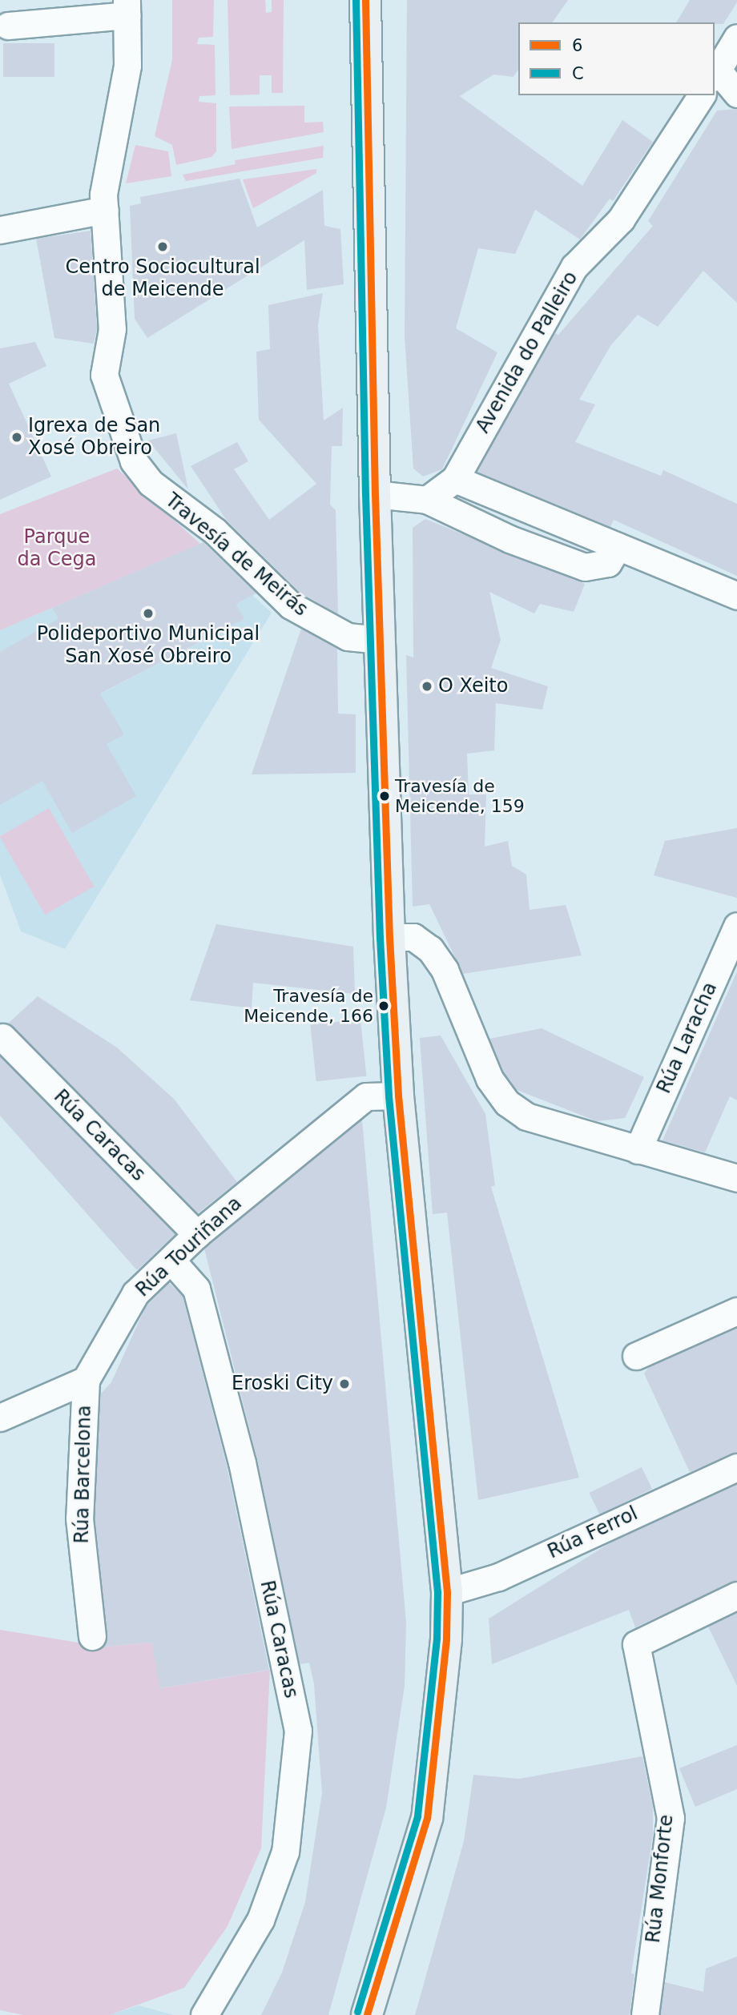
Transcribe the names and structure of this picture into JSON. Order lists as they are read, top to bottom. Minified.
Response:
{"streets":{"street":["Avenida do Palleiro","Travesía de Meirás","Rúa Laracha","Rúa Caracas","Rúa Touriñana","Rúa Barcelona","Rúa Ferrol","Rúa Monforte"]},"crossings":[["Rúa Caracas","Rúa Touriñana"],["Rúa Touriñana","Rúa Barcelona"]],"parks":["Parque da Cega"],"places":["Centro Sociocultural de Meicende","Igrexa de San Xosé Obreiro","Polideportivo Municipal San Xosé Obreiro","O Xeito","Travesía de Meicende, 159","Travesía de Meicende, 166","Eroski City"],"lines":["transit line 6","transit line C"],"legend":["6","C"]}
